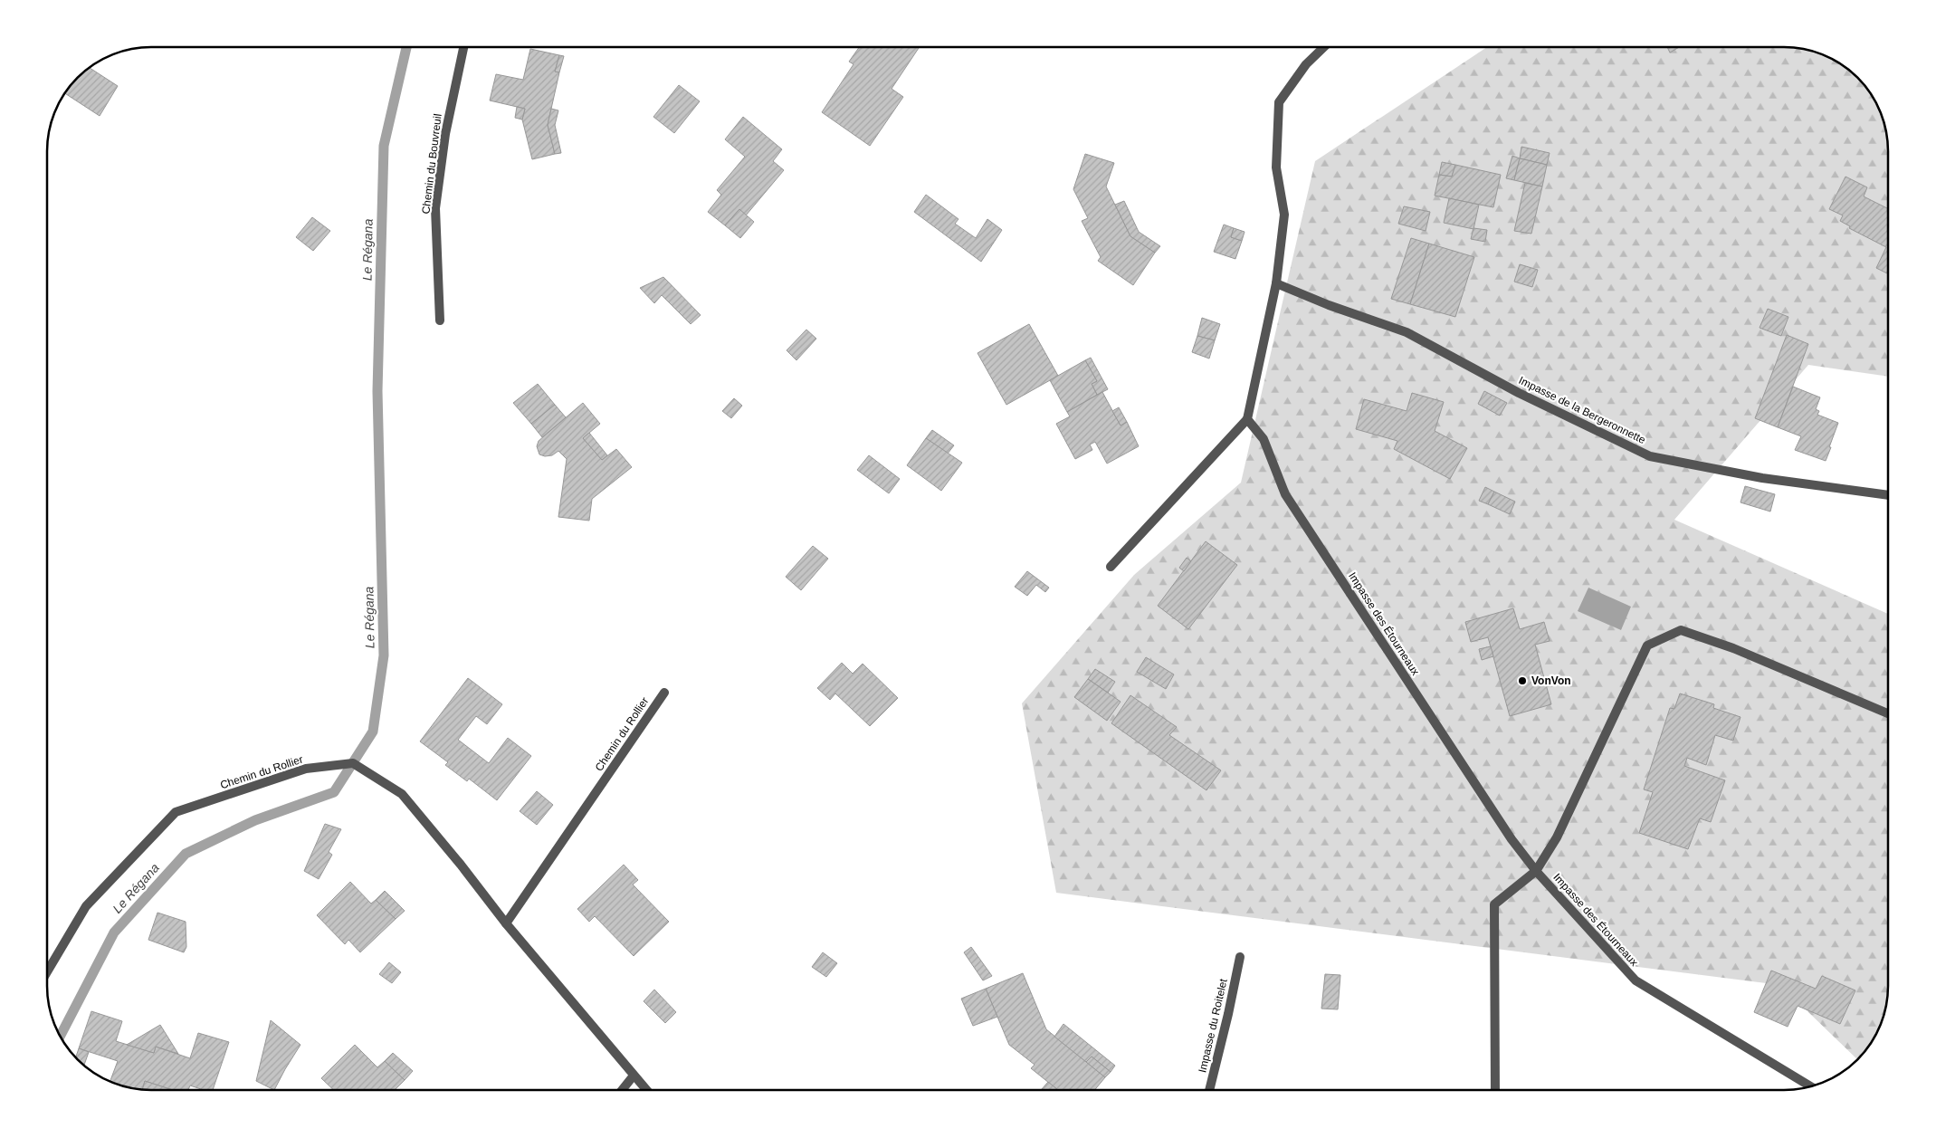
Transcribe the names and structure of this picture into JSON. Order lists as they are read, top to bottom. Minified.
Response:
{"streets":{"street":["Chemin du Bouvreuil","Impasse de la Bergeronnette","Impasse des Étourneaux","Chemin du Rollier","Impasse du Roitelet"]},"water":["Le Régana"],"places":["VonVon"]}
